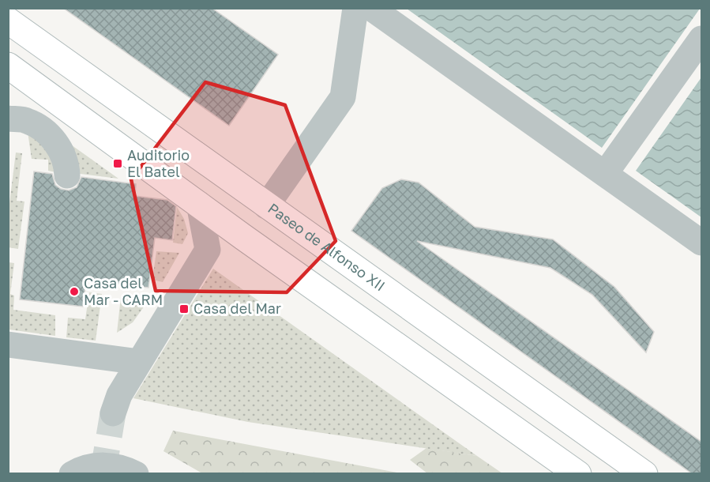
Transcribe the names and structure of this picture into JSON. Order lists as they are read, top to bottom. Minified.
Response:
{"streets":{"main road":["Paseo de Alfonso XII"]},"places":{"transit":["Auditorio El Batel","Casa del Mar"],"other":["Casa del Mar - CARM"]}}
